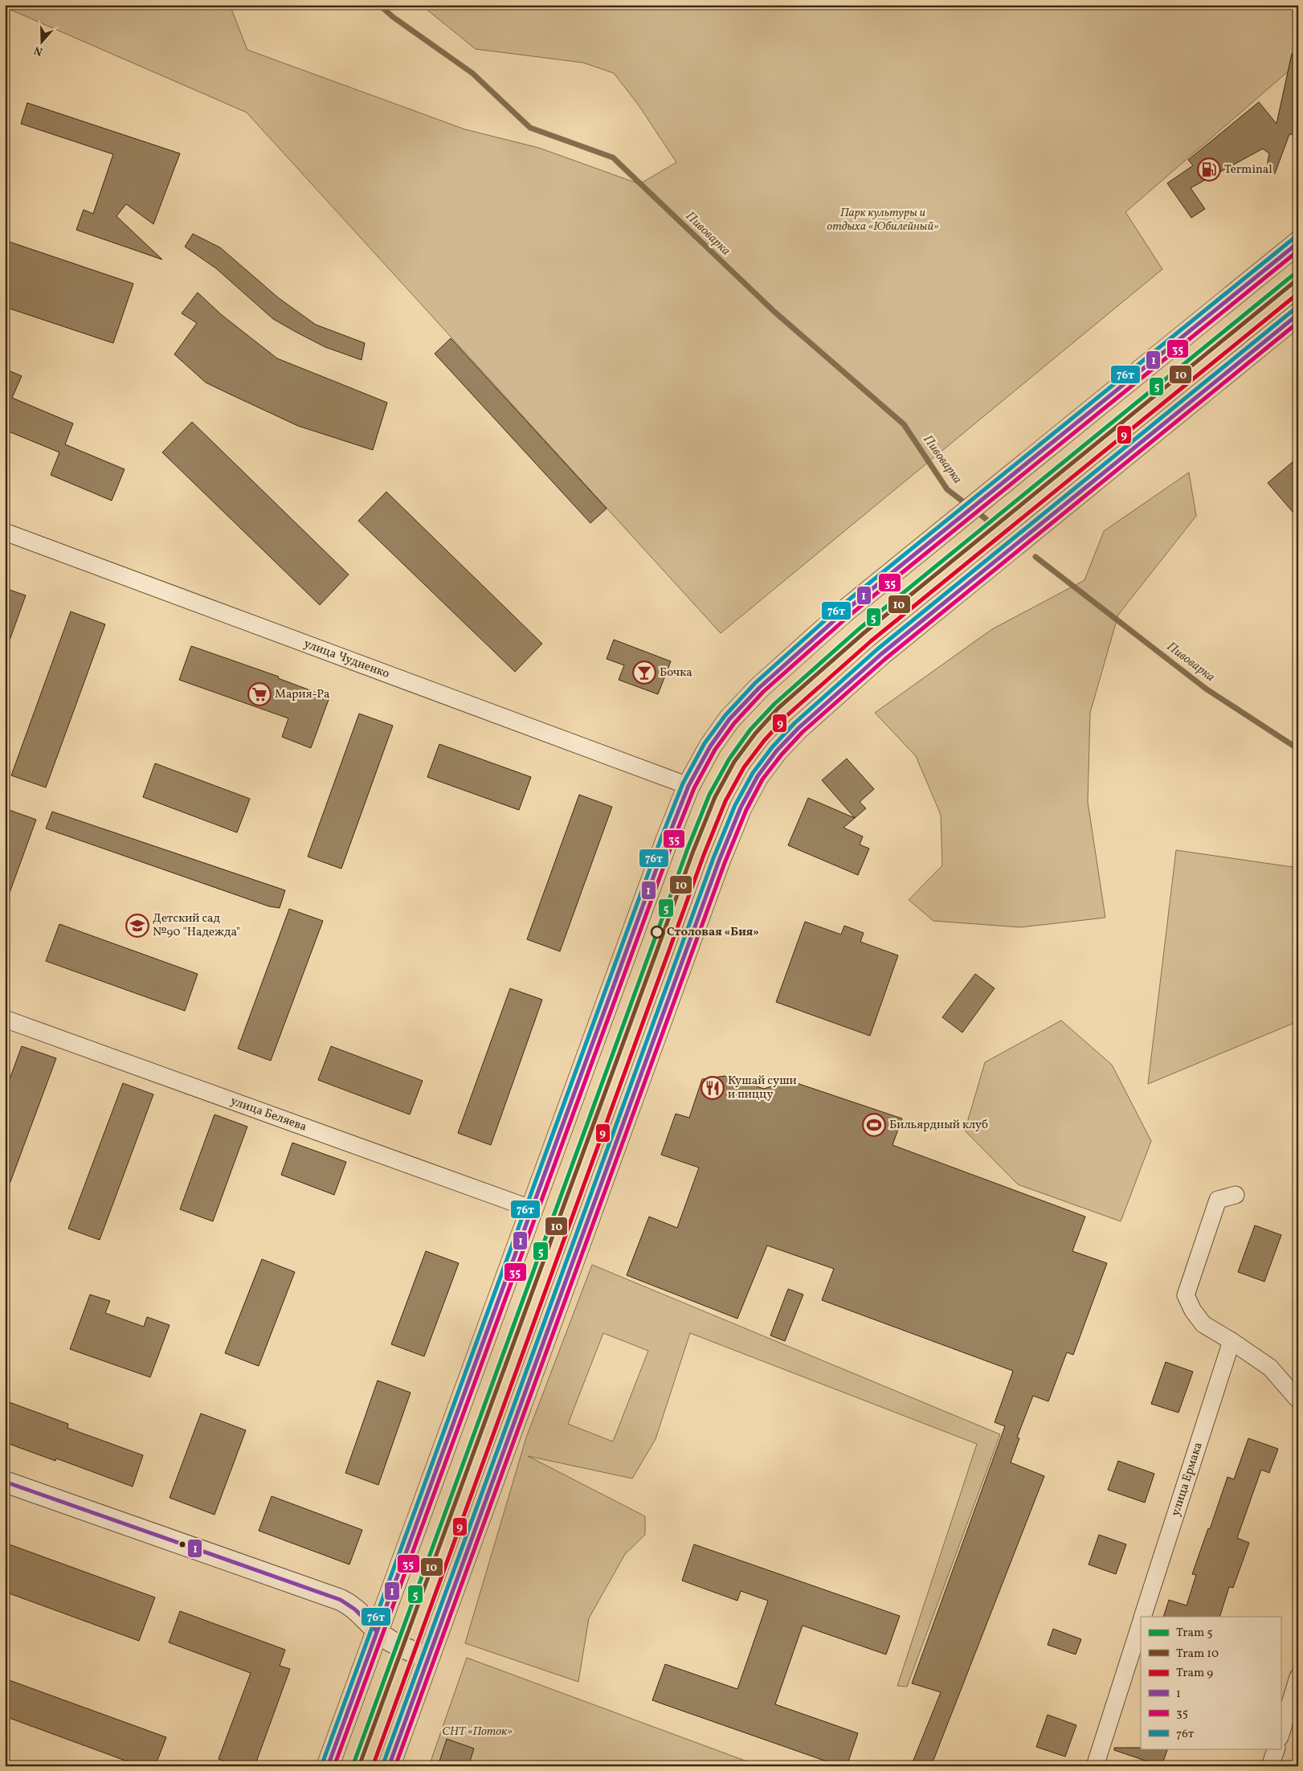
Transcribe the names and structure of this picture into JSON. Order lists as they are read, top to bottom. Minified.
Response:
{"streets":{"street":["улица Чудненко","улица Беляева","улица Ермака"]},"water":["Пивоварка"],"parks":["Парк культуры и отдыха «Юбилейный»","СНТ «Поток»"],"places":{"fuel station":["Terminal"],"bar":["Бочка"],"supermarket":["Мария-Ра"],"school or university":["Детский сад №90 \"Надежда\""],"other":["Столовая «Бия»"],"restaurant":["Кушай суши и пиццу"],"sports":["Бильярдный клуб"]},"lines":["transit line 76т","transit line 1","transit line 35","tram line 5","tram line 10","tram line 9"],"legend":["Tram 5","Tram 10","Tram 9","1","35","76т"],"north":"bottom"}
